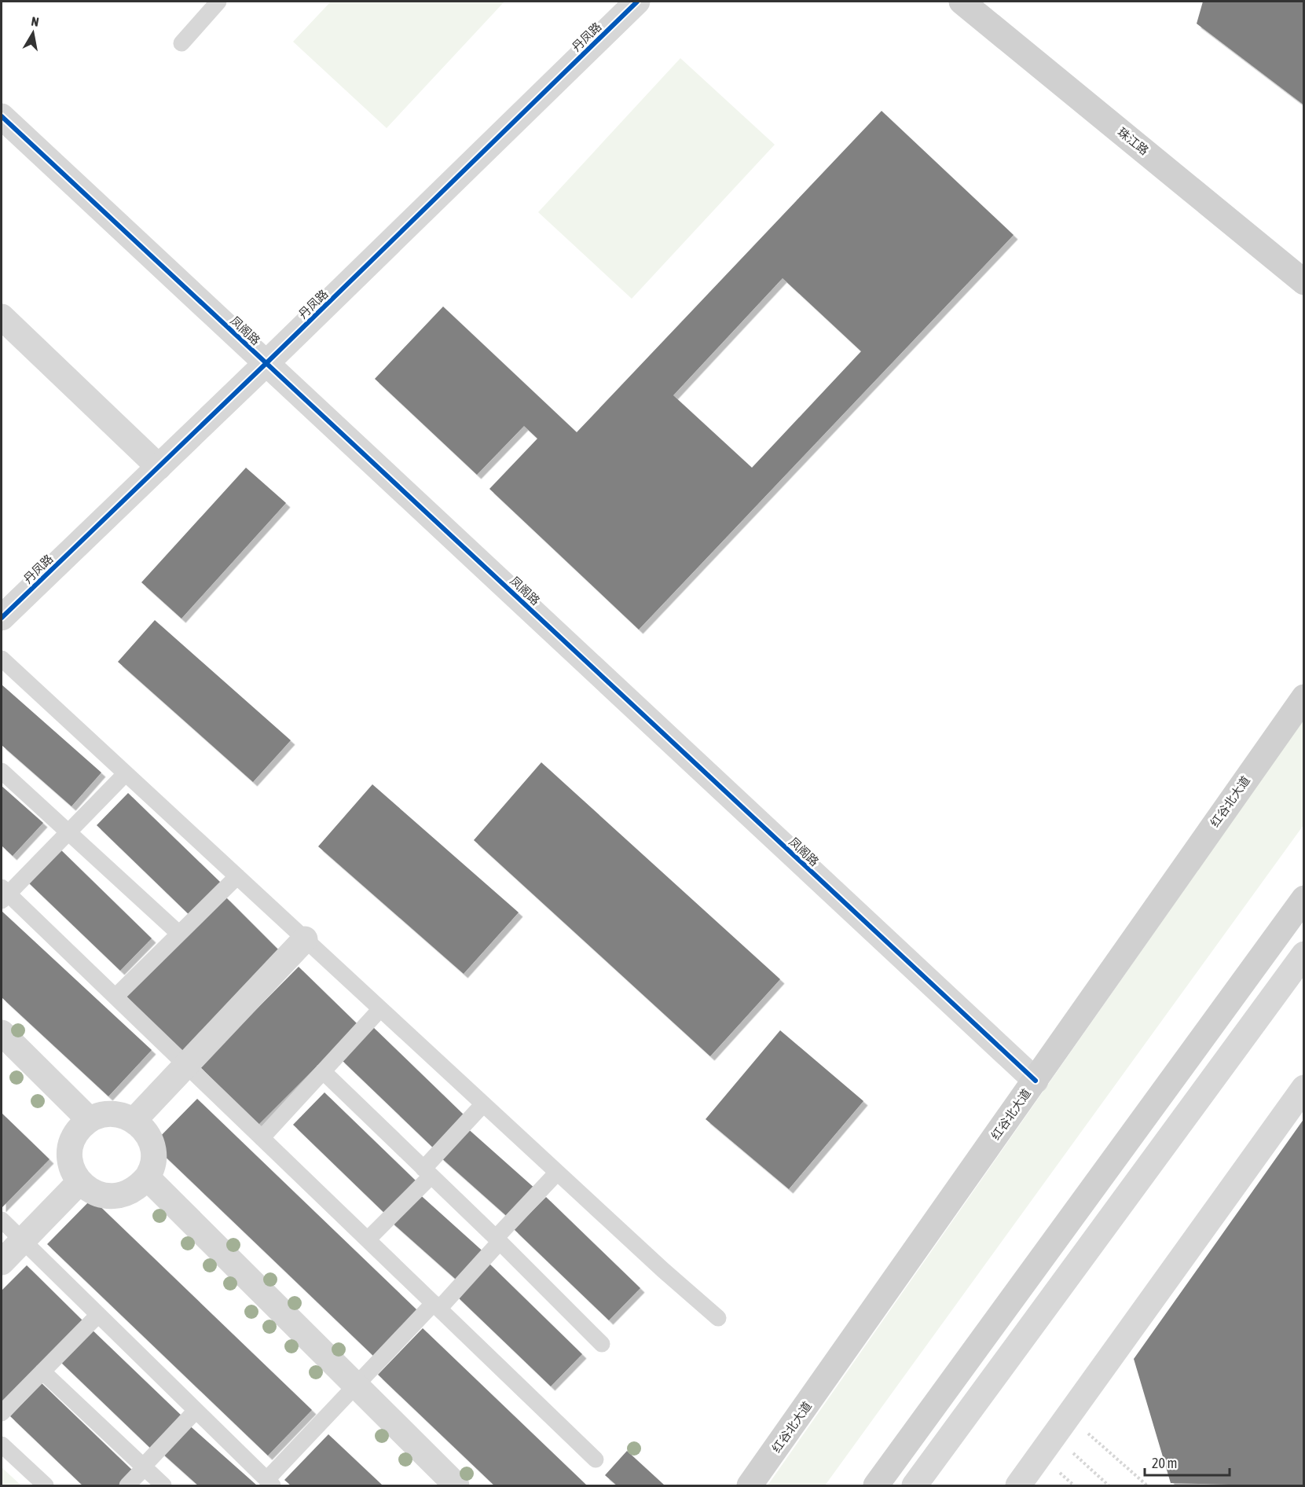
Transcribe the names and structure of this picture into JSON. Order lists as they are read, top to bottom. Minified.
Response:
{"streets":{"main road":["珠江路","红谷北大道"],"street":["丹凤路","凤阁路"]},"crossings":[["丹凤路","凤阁路"],["凤阁路","红谷北大道"]],"scale_bar":"20 m","north":"top"}
